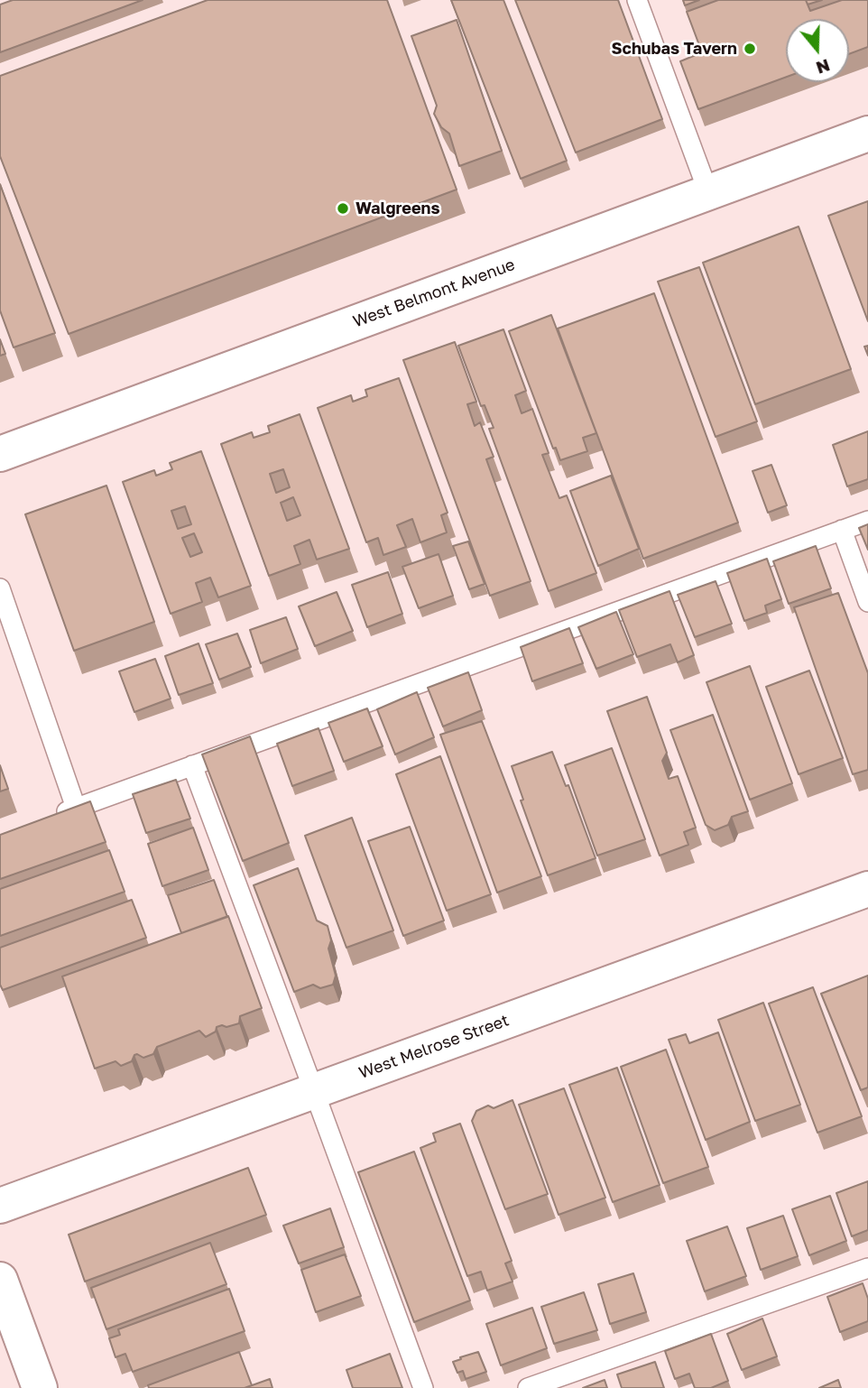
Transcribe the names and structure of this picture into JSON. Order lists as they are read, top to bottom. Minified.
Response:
{"streets":{"street":["West Belmont Avenue","West Melrose Street"]},"places":["Schubas Tavern","Walgreens"],"north":"bottom"}
